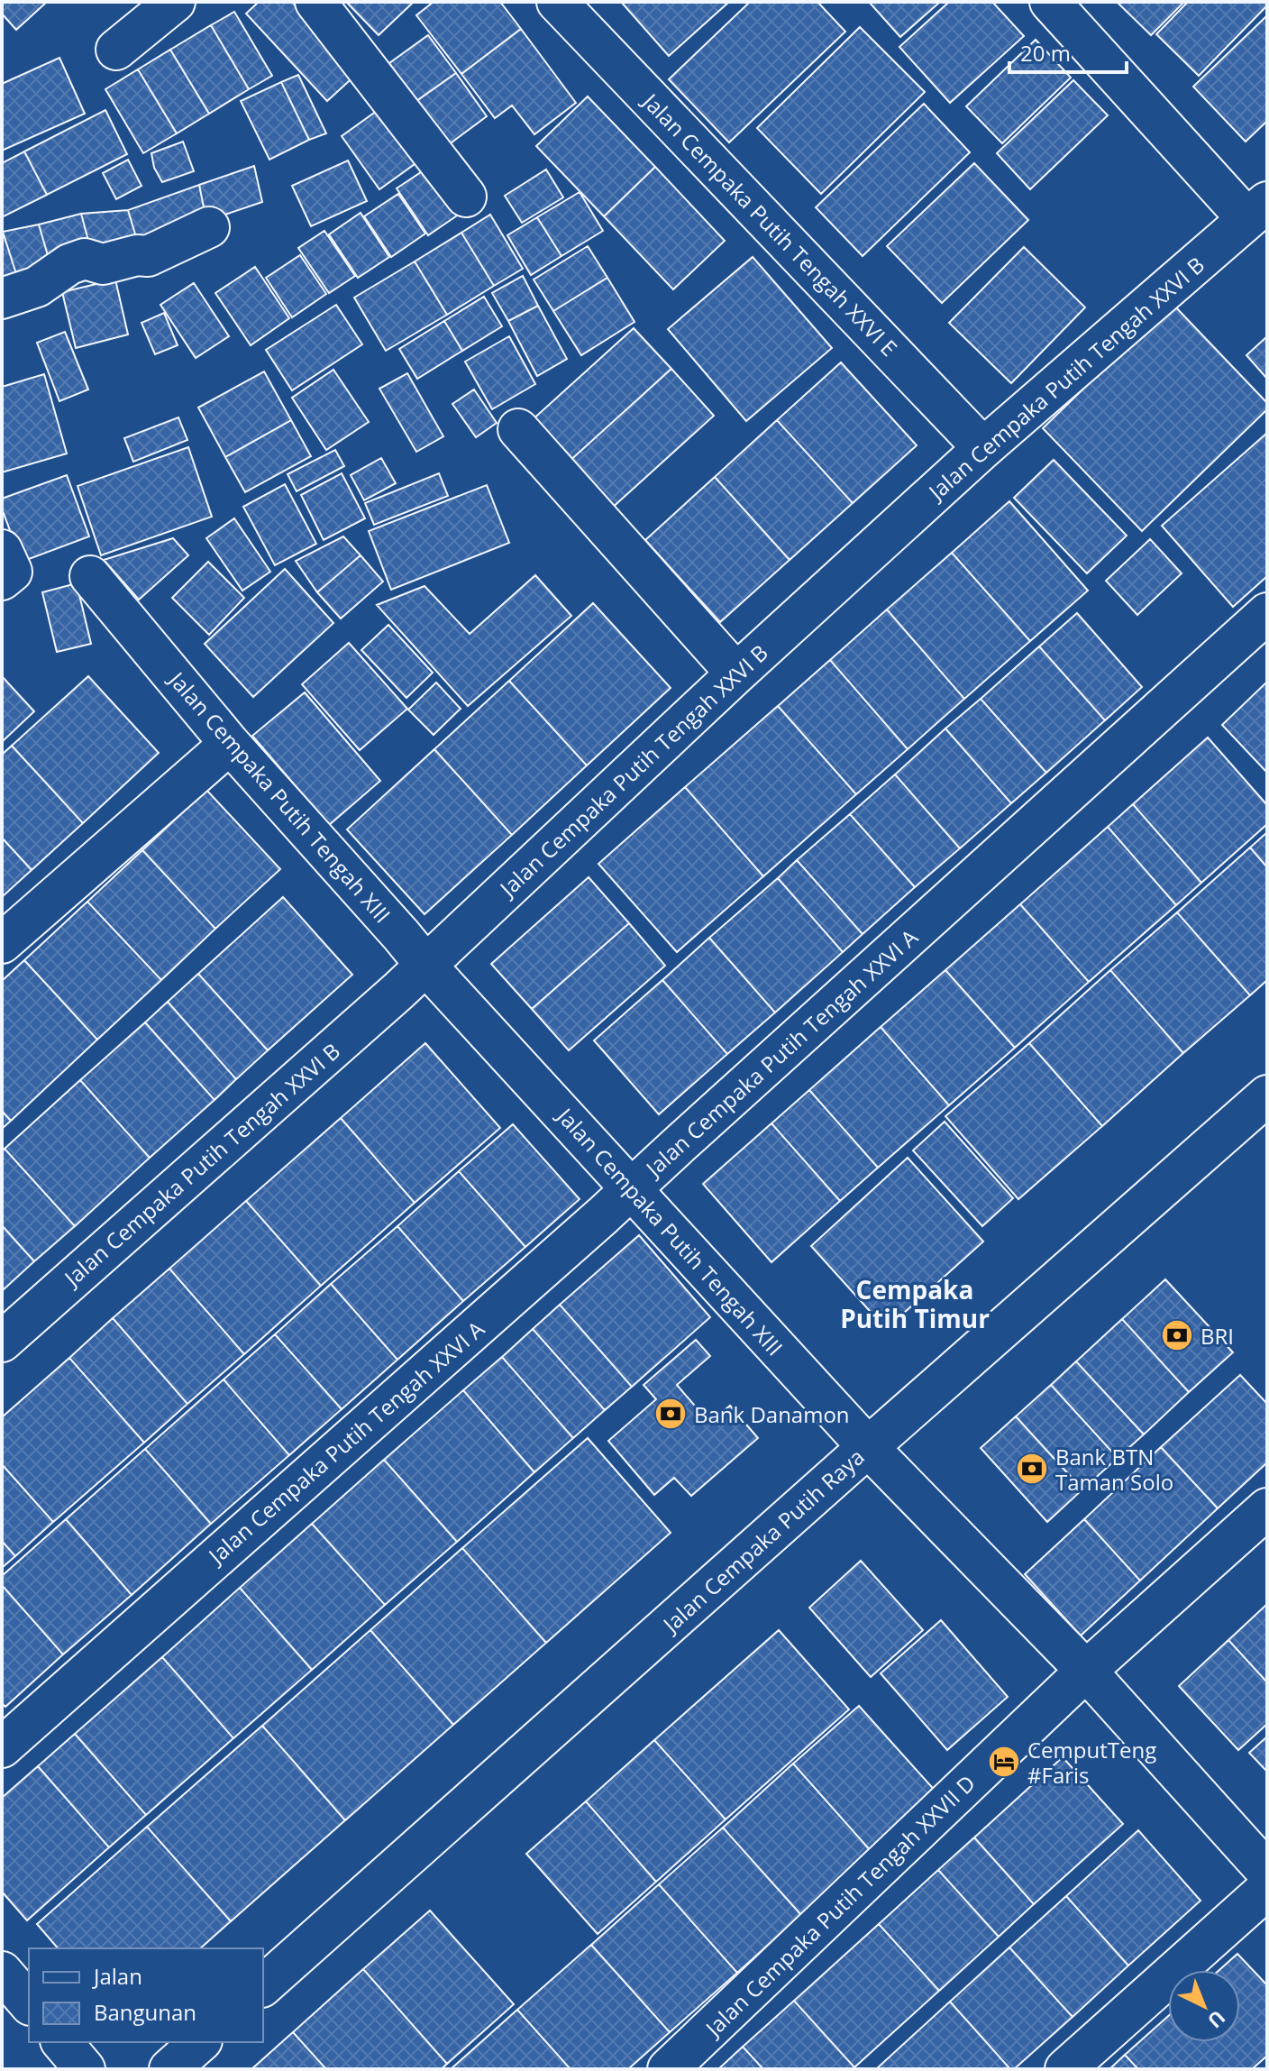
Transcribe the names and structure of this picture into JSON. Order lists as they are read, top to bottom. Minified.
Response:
{"streets":{"street":["Jalan Cempaka Putih Tengah XXVI E","Jalan Cempaka Putih Tengah XXVI B","Jalan Cempaka Putih Tengah XIII","Jalan Cempaka Putih Tengah XXVI A","Jalan Cempaka Putih Raya","Jalan Cempaka Putih Tengah XXVII D"]},"crossings":[["Jalan Cempaka Putih Tengah XXVI E","Jalan Cempaka Putih Tengah XXVI B"],["Jalan Cempaka Putih Tengah XXVI B","Jalan Cempaka Putih Tengah XIII"],["Jalan Cempaka Putih Tengah XIII","Jalan Cempaka Putih Tengah XXVI A"],["Jalan Cempaka Putih Tengah XIII","Jalan Cempaka Putih Raya"],["Jalan Cempaka Putih Tengah XIII","Jalan Cempaka Putih Tengah XXVII D"]],"districts":["Cempaka Putih Timur"],"places":{"bank":["BRI","Bank Danamon","Bank BTN Taman Solo"],"hotel":["CemputTeng #Faris"]},"legend":["Jalan","Bangunan"],"scale_bar":"20 m","north":"bottom right"}
